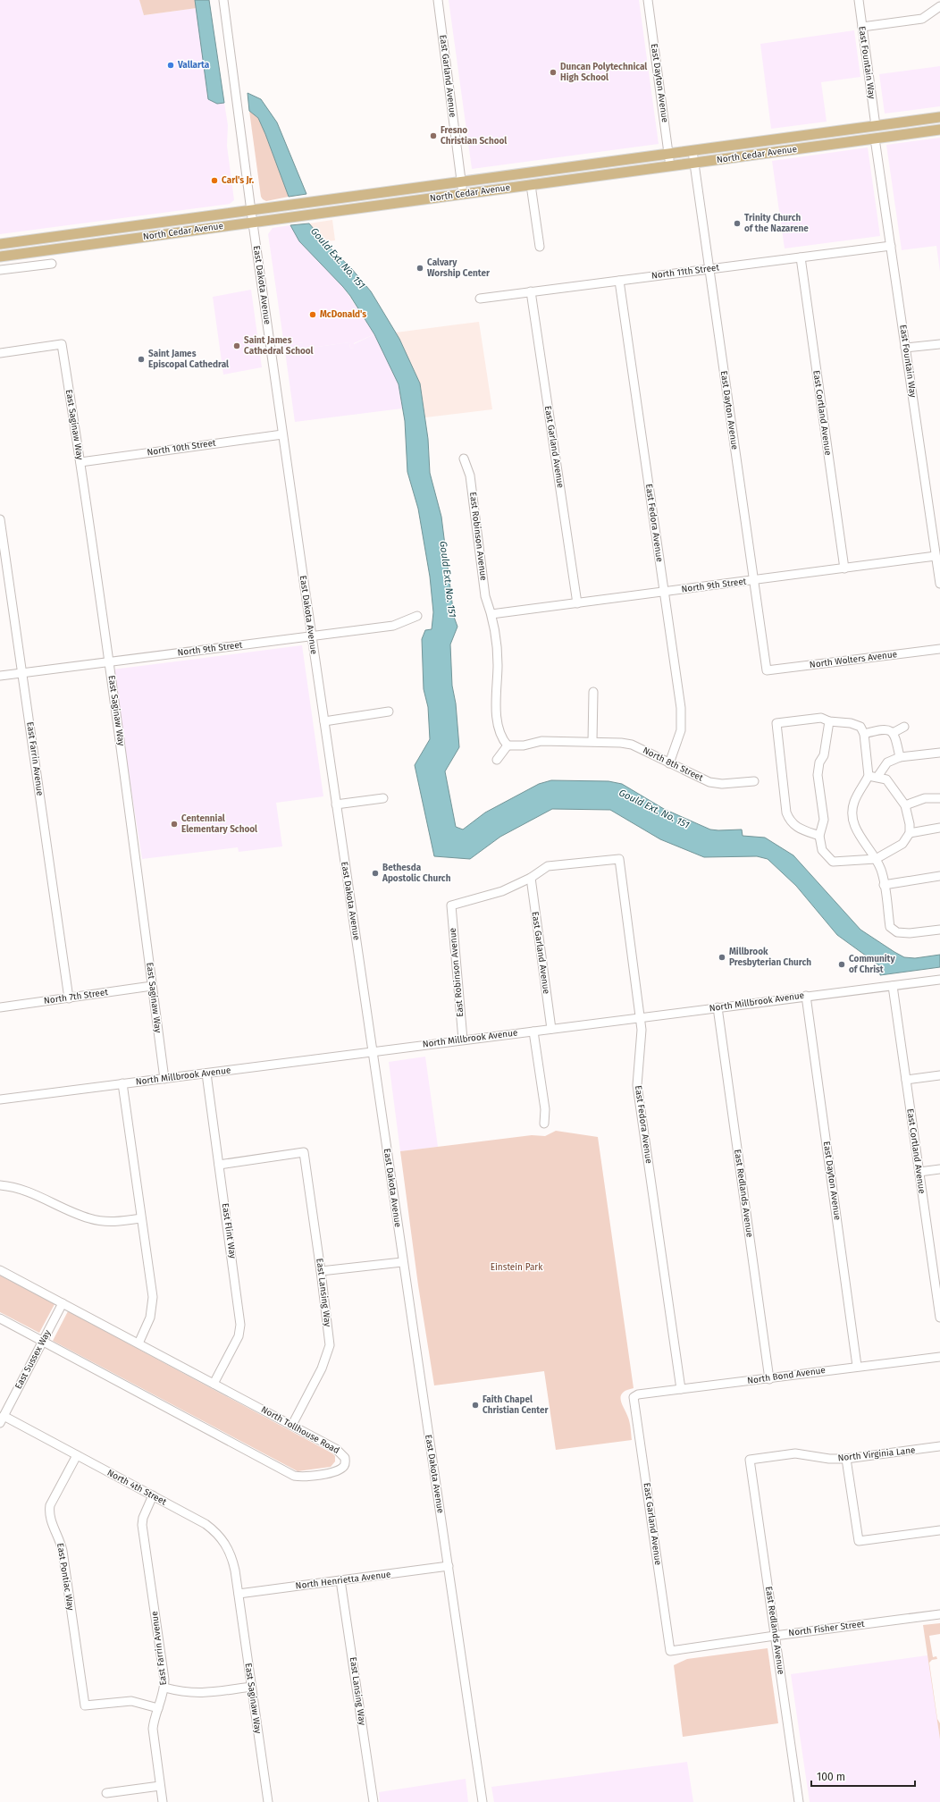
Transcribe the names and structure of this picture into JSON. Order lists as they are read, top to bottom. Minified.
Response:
{"streets":{"main road":["North Cedar Avenue"],"street":["East Fountain Way","East Garland Avenue","East Dayton Avenue","North 11th Street","East Dakota Avenue","East Cortland Avenue","East Saginaw Way","North 10th Street","East Fedora Avenue","East Robinson Avenue","North 9th Street","North Wolters Avenue","East Farrin Avenue","North 8th Street","North 7th Street","North Millbrook Avenue","East Redlands Avenue","East Flint Way","East Lansing Way","East Sussex Way","North Bond Avenue","North Tollhouse Road","North Virginia Lane","North 4th Street","East Pontiac Way","North Henrietta Avenue","North Fisher Street"]},"crossings":[["East Fountain Way","North Cedar Avenue"],["East Fountain Way","North 11th Street"],["East Fountain Way","North 9th Street"],["East Garland Avenue","North Cedar Avenue"],["East Garland Avenue","North 11th Street"],["East Garland Avenue","East Fedora Avenue"],["East Garland Avenue","East Robinson Avenue"],["East Garland Avenue","North 9th Street"],["East Garland Avenue","North Millbrook Avenue"],["East Garland Avenue","North Bond Avenue"],["East Garland Avenue","North Fisher Street"],["East Dayton Avenue","North Cedar Avenue"],["East Dayton Avenue","North 11th Street"],["East Dayton Avenue","North 9th Street"],["East Dayton Avenue","North Wolters Avenue"],["East Dayton Avenue","North Millbrook Avenue"],["East Dayton Avenue","North Bond Avenue"],["North Cedar Avenue","East Dakota Avenue"],["North 11th Street","East Cortland Avenue"],["North 11th Street","East Fedora Avenue"],["East Dakota Avenue","North 10th Street"],["East Dakota Avenue","North 9th Street"],["East Dakota Avenue","North Millbrook Avenue"],["East Dakota Avenue","North Henrietta Avenue"],["East Cortland Avenue","North 9th Street"],["East Cortland Avenue","North Millbrook Avenue"],["East Saginaw Way","North 10th Street"],["East Saginaw Way","North 9th Street"],["East Saginaw Way","North 7th Street"],["East Saginaw Way","North Millbrook Avenue"],["East Saginaw Way","North 4th Street"],["East Saginaw Way","North Henrietta Avenue"],["East Fedora Avenue","East Robinson Avenue"],["East Fedora Avenue","North 9th Street"],["East Fedora Avenue","North 8th Street"],["East Fedora Avenue","North Millbrook Avenue"],["East Fedora Avenue","North Bond Avenue"],["East Robinson Avenue","North 9th Street"],["East Robinson Avenue","North Millbrook Avenue"],["North 9th Street","East Farrin Avenue"],["East Farrin Avenue","North 7th Street"],["East Farrin Avenue","North 4th Street"],["East Farrin Avenue","East Pontiac Way"],["North Millbrook Avenue","East Redlands Avenue"],["North Millbrook Avenue","East Flint Way"],["East Redlands Avenue","North Bond Avenue"],["East Redlands Avenue","North Virginia Lane"],["East Redlands Avenue","North Fisher Street"],["East Flint Way","East Lansing Way"],["East Flint Way","North Tollhouse Road"],["East Lansing Way","North Tollhouse Road"],["East Lansing Way","North Henrietta Avenue"],["East Sussex Way","North Tollhouse Road"],["East Sussex Way","North 4th Street"],["North 4th Street","East Pontiac Way"],["North 4th Street","North Henrietta Avenue"]],"water":["Gould Ext. No. 151"],"parks":["Einstein Park"],"places":["Vallarta","Duncan Polytechnical High School","Fresno Christian School","Carl's Jr.","Trinity Church of the Nazarene","Calvary Worship Center","McDonald's","Saint James Cathedral School","Saint James Episcopal Cathedral","Centennial Elementary School","Bethesda Apostolic Church","Millbrook Presbyterian Church","Community of Christ","Faith Chapel Christian Center"],"scale_bar":"100 m"}
